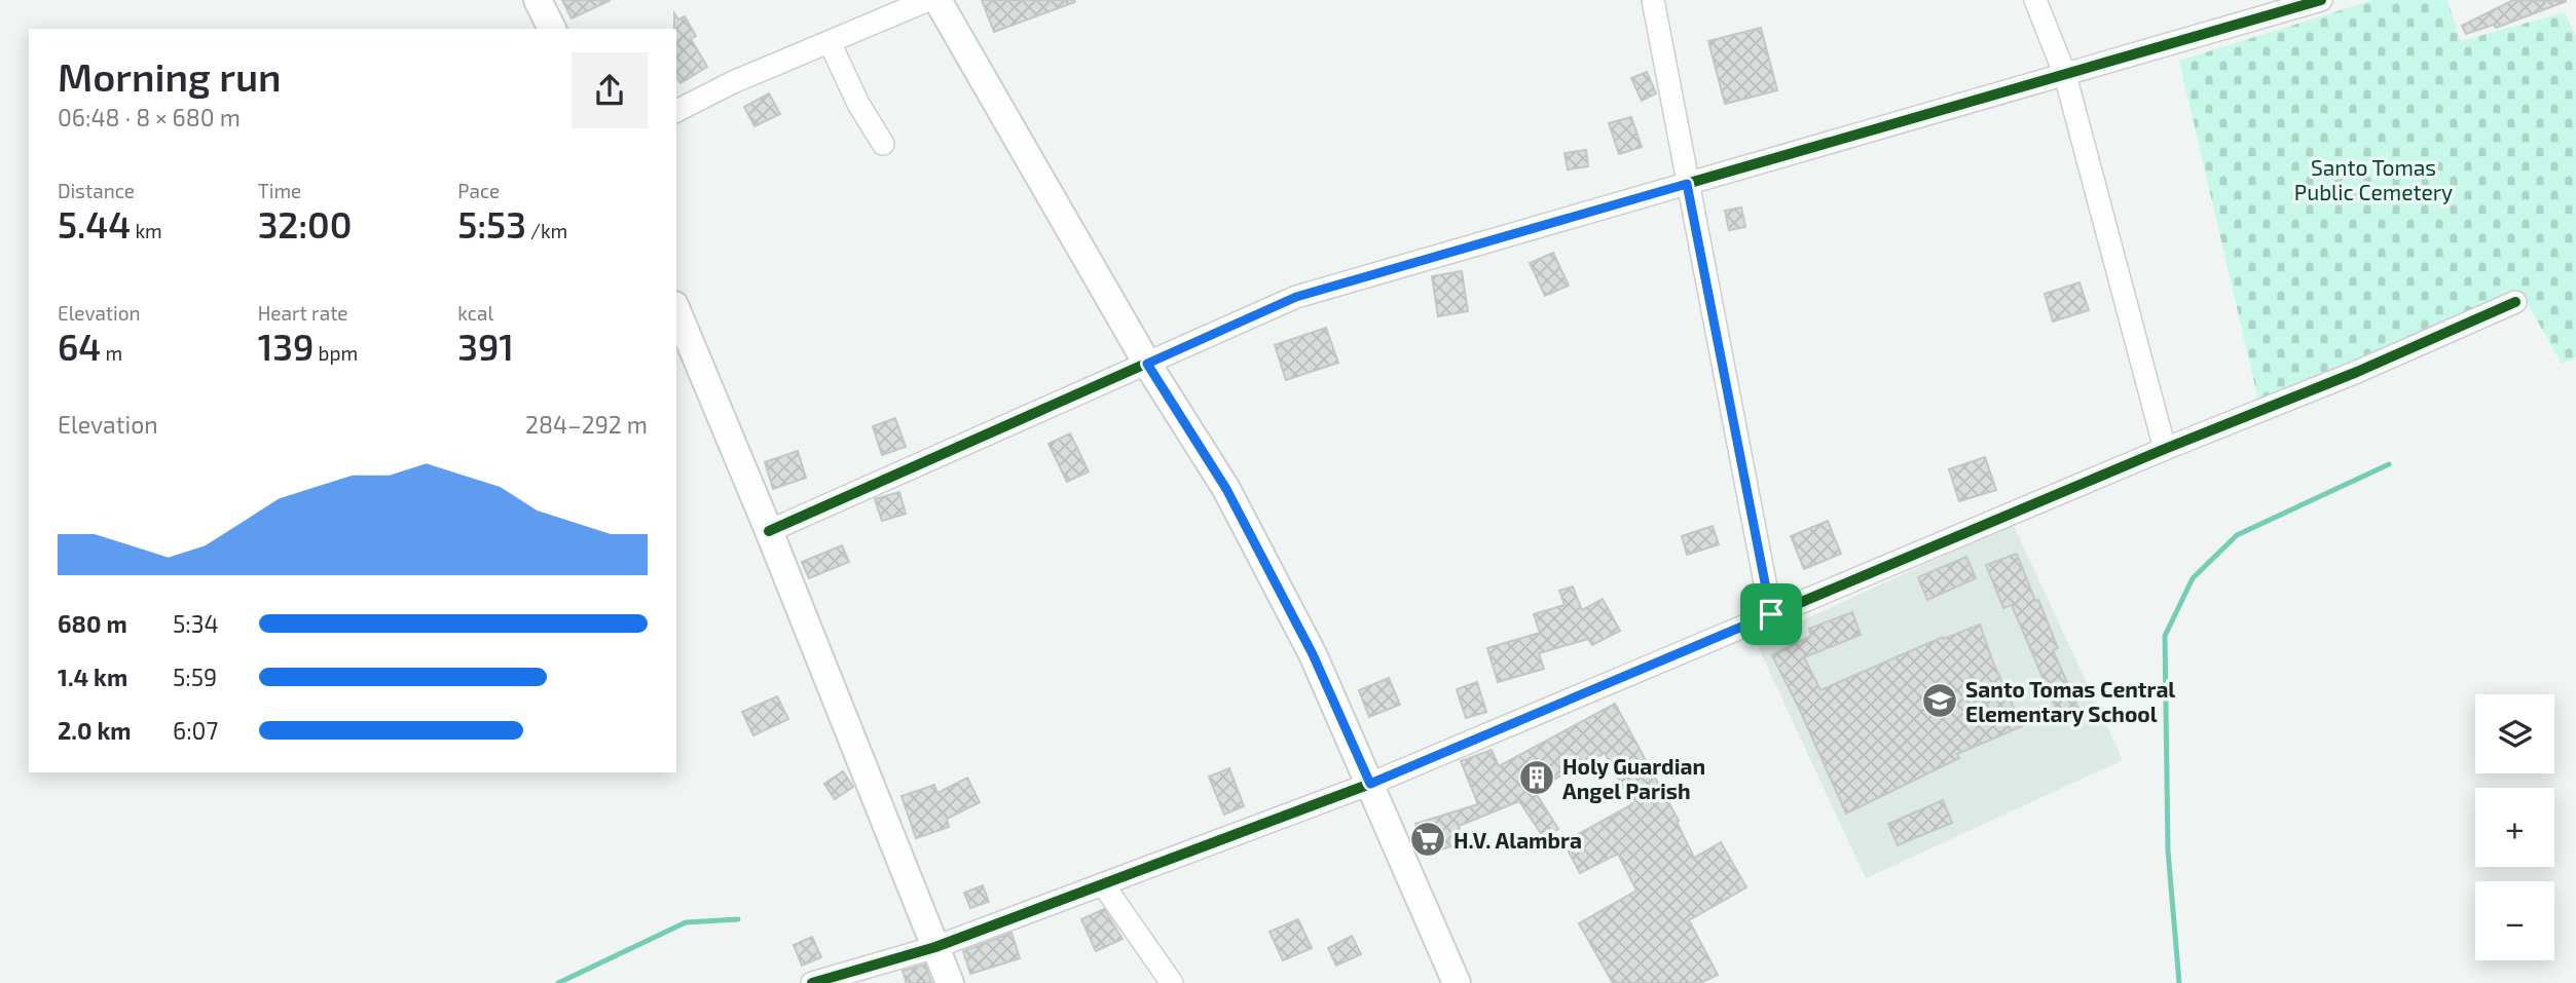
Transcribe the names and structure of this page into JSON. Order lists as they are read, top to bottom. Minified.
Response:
{"parks":["Santo Tomas Public Cemetery"],"places":{"school or university":["Santo Tomas Central Elementary School"],"building":["Holy Guardian Angel Parish"],"supermarket":["H.V. Alambra"]},"page":{"heading":["Morning run","06:48 · 8 × 680 m"],"stats":[["Distance","5.44 km"],["Time","32:00"],["Pace","5:53 /km"],["Elevation","64 m"],["Heart rate","139 bpm"],["kcal","391"]],"chart":["Elevation","284–292 m"],"list":[{"name":"680 m","note":"5:34"},{"name":"1.4 km","note":"5:59"},{"name":"2.0 km","note":"6:07"}],"map_buttons":["+","−"]}}
